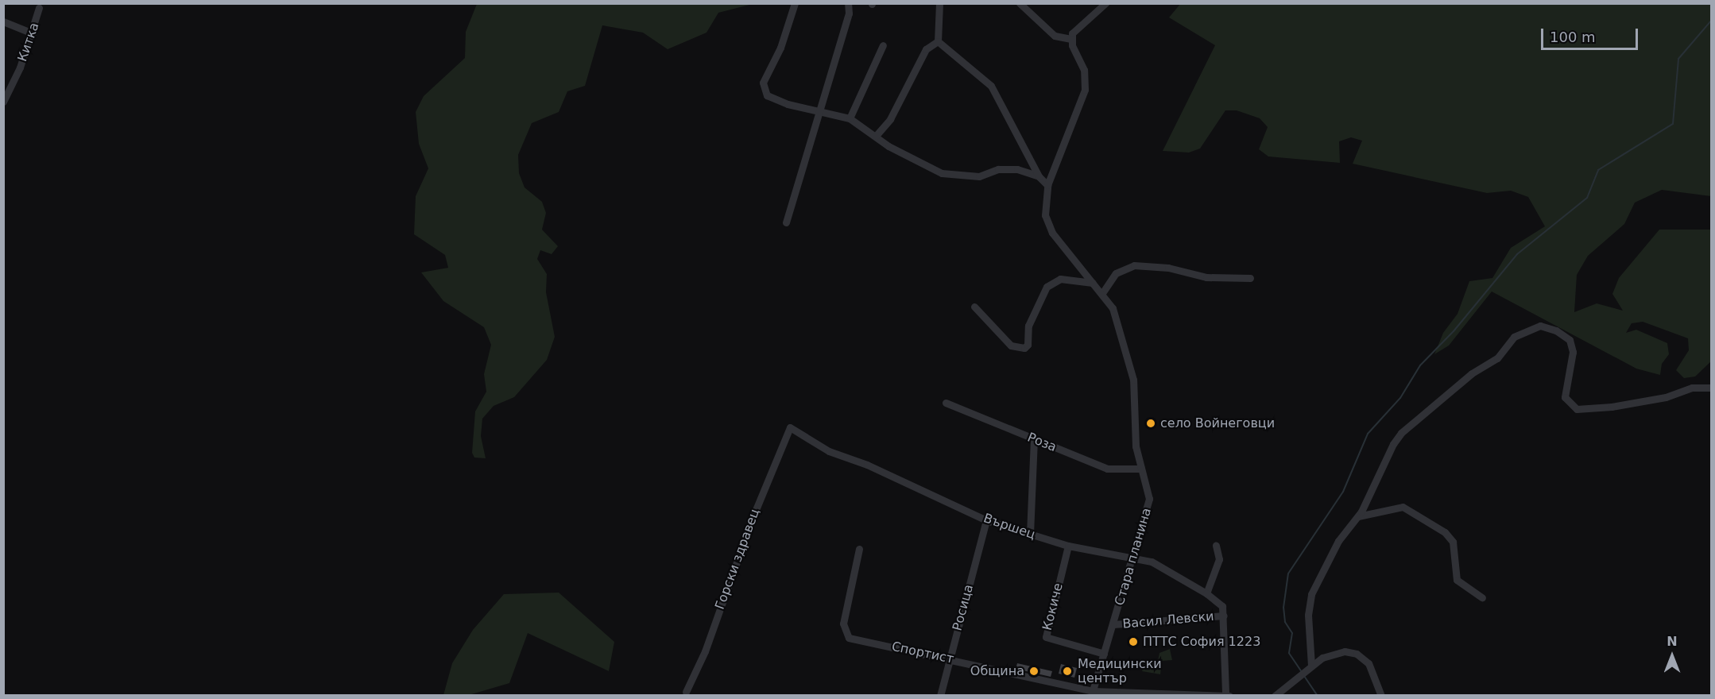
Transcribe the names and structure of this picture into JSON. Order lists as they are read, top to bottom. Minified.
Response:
{"streets":{"street":["Китка","Роза","Вършец","Стара планина","Горски здравец","Кокиче","Росица","Васил Левски","Спортист"]},"crossings":[["Роза","Стара планина"],["Вършец","Стара планина"],["Вършец","Горски здравец"],["Вършец","Кокиче"],["Вършец","Росица"],["Вършец","Васил Левски"],["Стара планина","Кокиче"],["Стара планина","Васил Левски"],["Стара планина","Спортист"],["Росица","Спортист"]],"places":["село Войнеговци","ПТТС София 1223","Община","Медицински център"],"scale_bar":"100 m","north":"top"}
